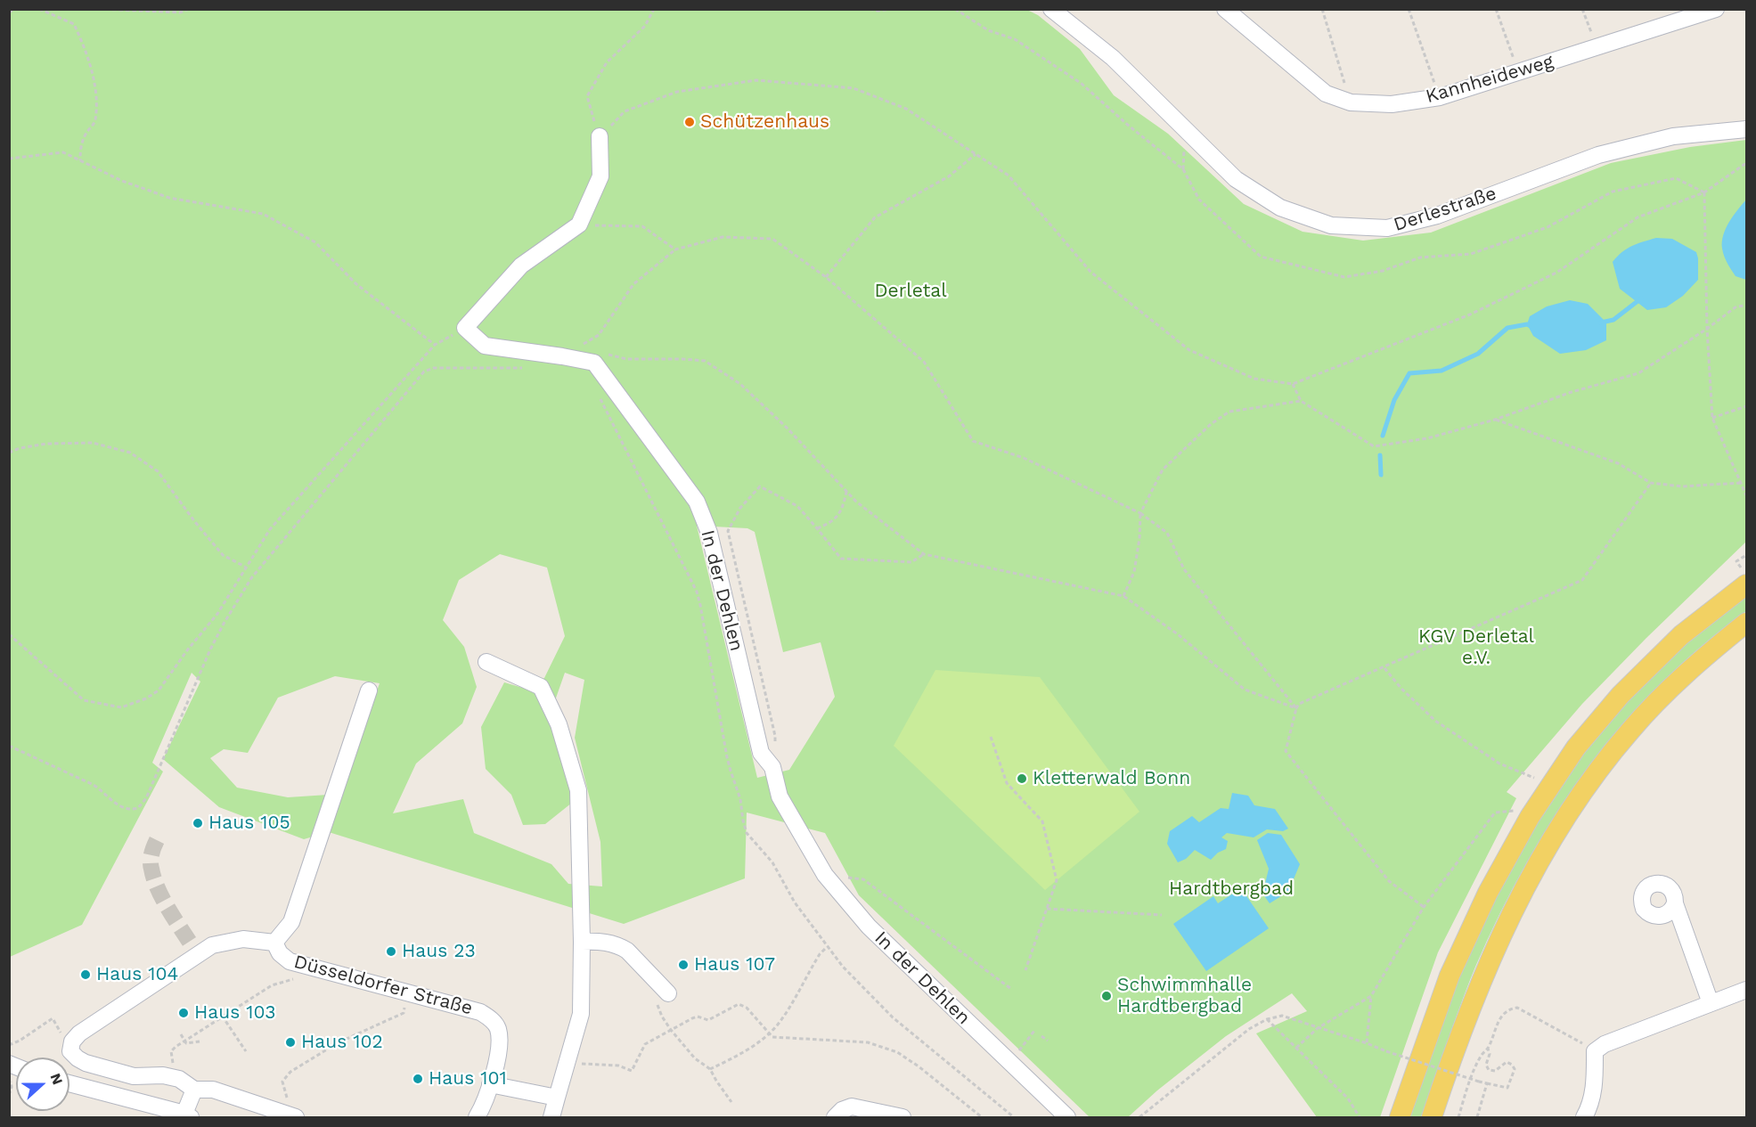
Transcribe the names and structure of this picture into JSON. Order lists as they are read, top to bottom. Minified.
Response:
{"streets":{"street":["Kannheideweg","Derlestraße","In der Dehlen","Düsseldorfer Straße"]},"parks":["Derletal","KGV Derletal e.V.","Hardtbergbad"],"places":["Schützenhaus","Kletterwald Bonn","Haus 105","Haus 23","Haus 107","Haus 104","Schwimmhalle Hardtbergbad","Haus 103","Haus 102","Haus 101"],"north":"right"}
